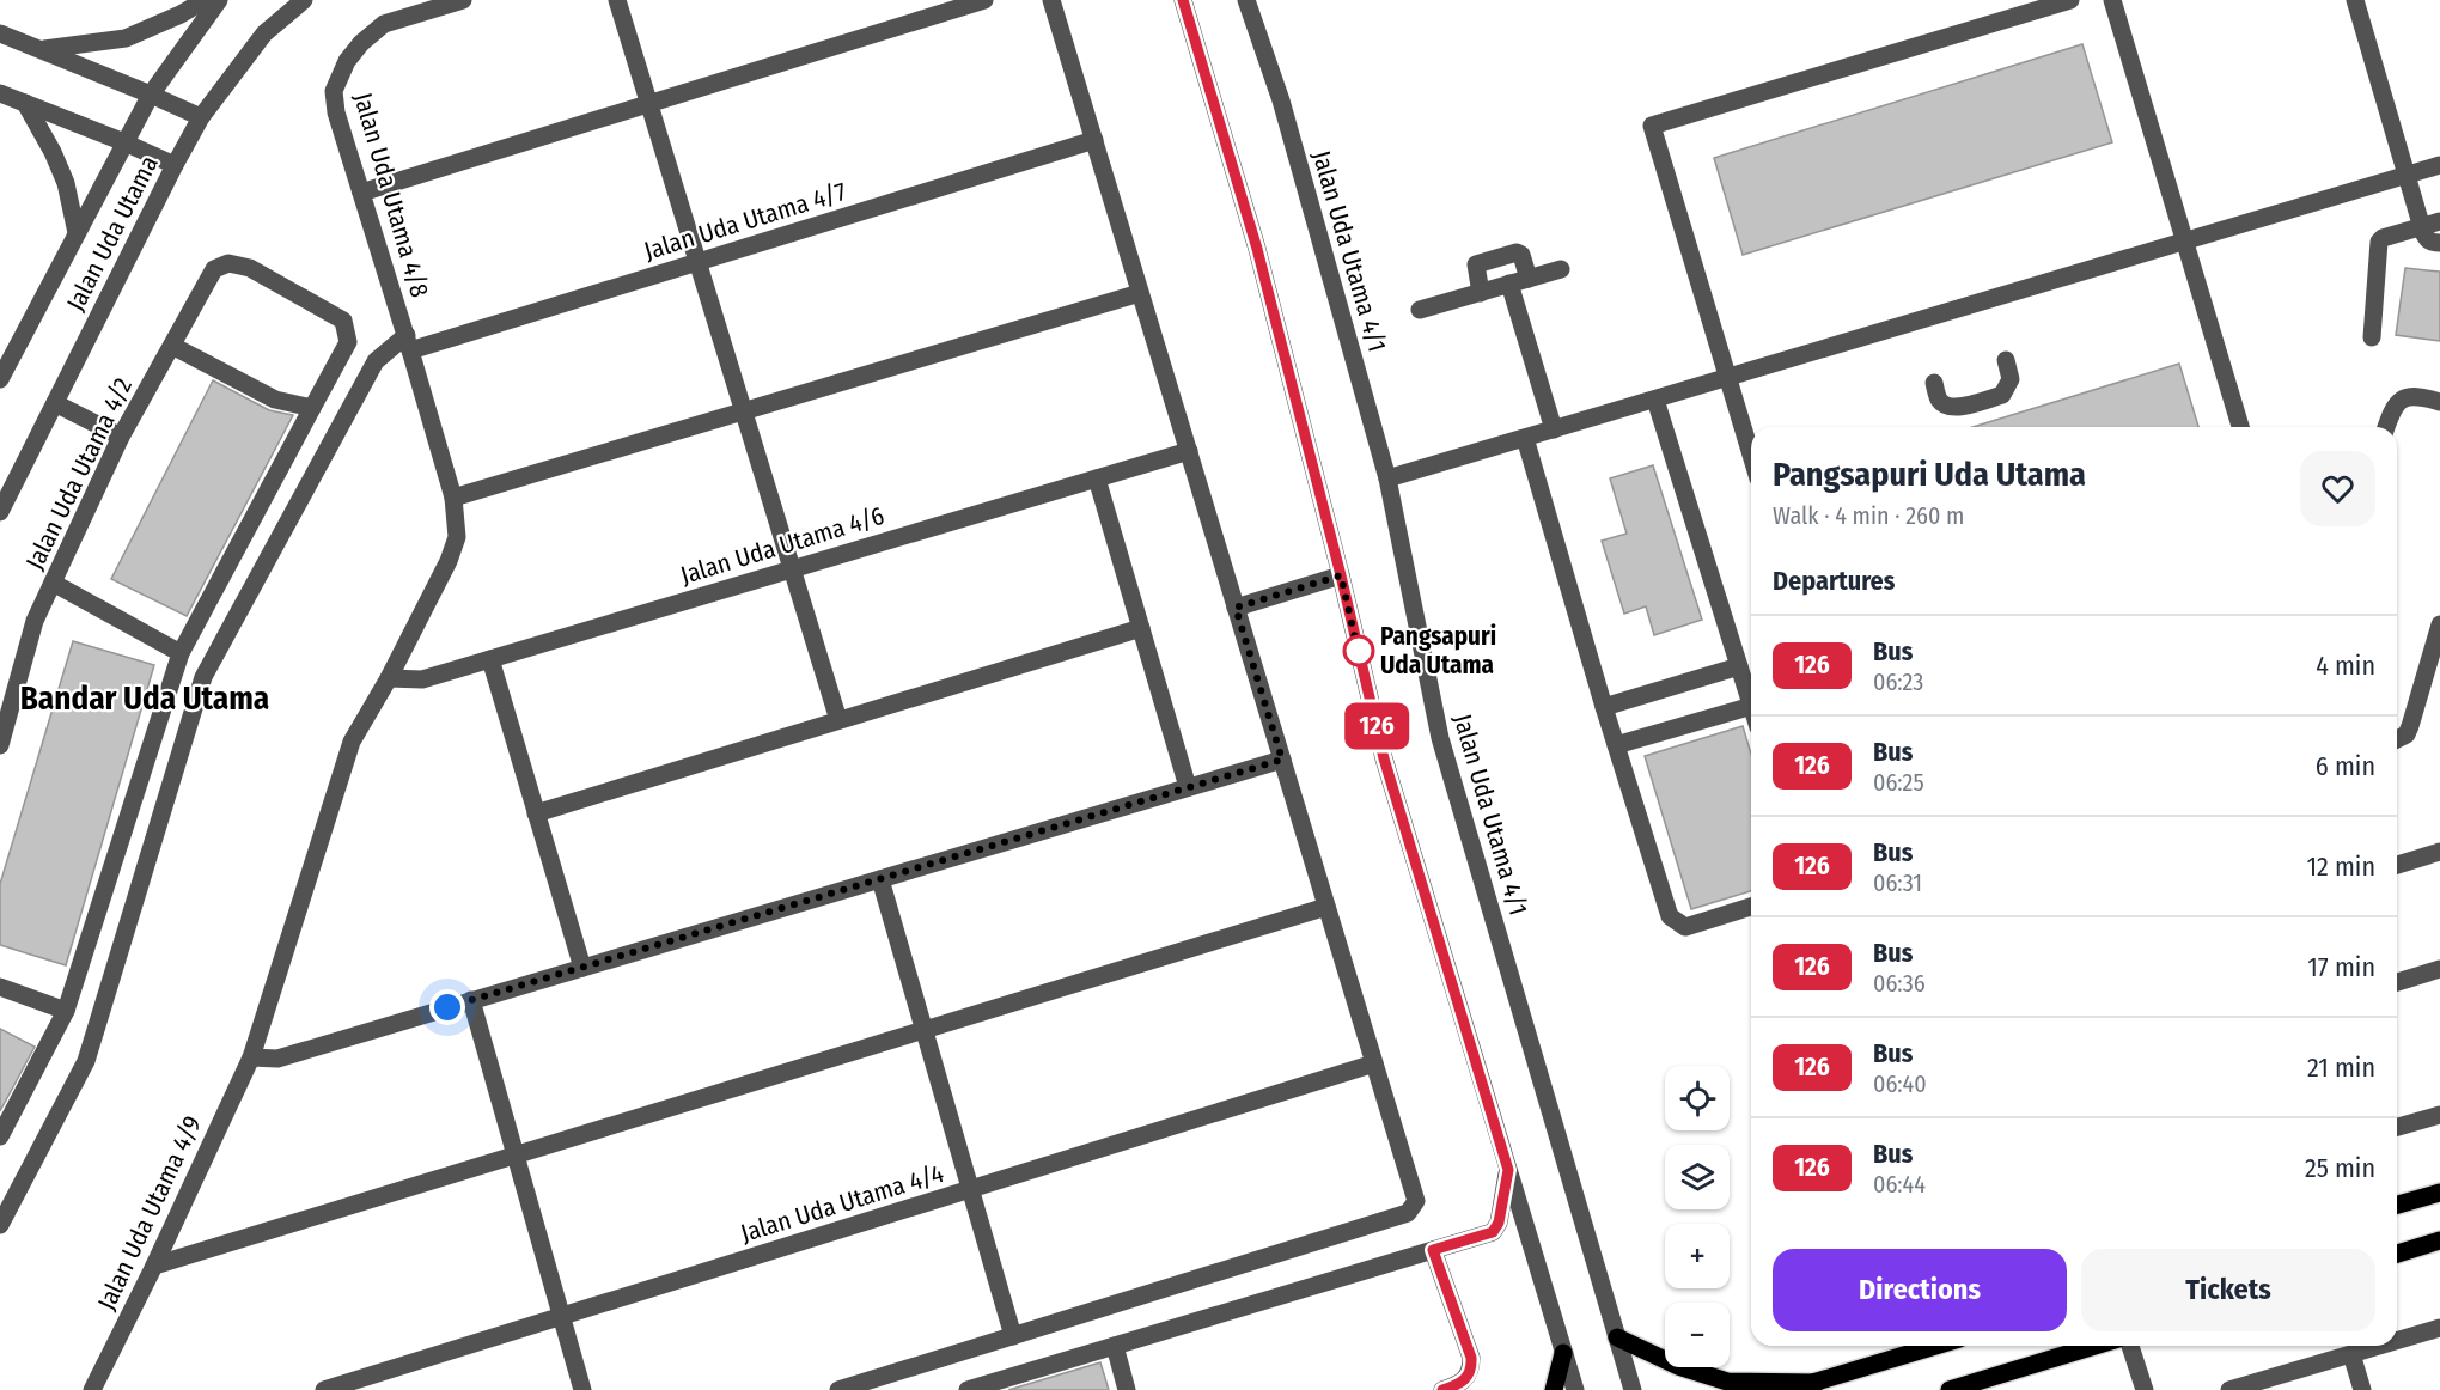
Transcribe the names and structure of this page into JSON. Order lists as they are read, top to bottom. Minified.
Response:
{"streets":{"street":["Jalan Uda Utama 4/8","Jalan Uda Utama 4/7","Jalan Uda Utama","Jalan Uda Utama 4/1","Jalan Uda Utama 4/2","Jalan Uda Utama 4/6","Jalan Uda Utama 4/4","Jalan Uda Utama 4/9"]},"crossings":[["Jalan Uda Utama 4/8","Jalan Uda Utama 4/7"],["Jalan Uda Utama 4/8","Jalan Uda Utama 4/6"],["Jalan Uda Utama 4/8","Jalan Uda Utama 4/9"],["Jalan Uda Utama 4/6","Jalan Uda Utama 4/9"]],"districts":["Bandar Uda Utama"],"places":["Pangsapuri Uda Utama"],"lines":["bus line 126"],"page":{"on_map":"126","heading":[["Pangsapuri Uda Utama","Walk · 4 min · 260 m"],"Departures"],"list":[{"mark":"126","name":"Bus","note":"06:23","value":"4 min"},{"mark":"126","name":"Bus","note":"06:25","value":"6 min"},{"mark":"126","name":"Bus","note":"06:31","value":"12 min"},{"mark":"126","name":"Bus","note":"06:36","value":"17 min"},{"mark":"126","name":"Bus","note":"06:40","value":"21 min"},{"mark":"126","name":"Bus","note":"06:44","value":"25 min"}],"map_buttons":["+","−"],"buttons":["Directions","Tickets"]}}
